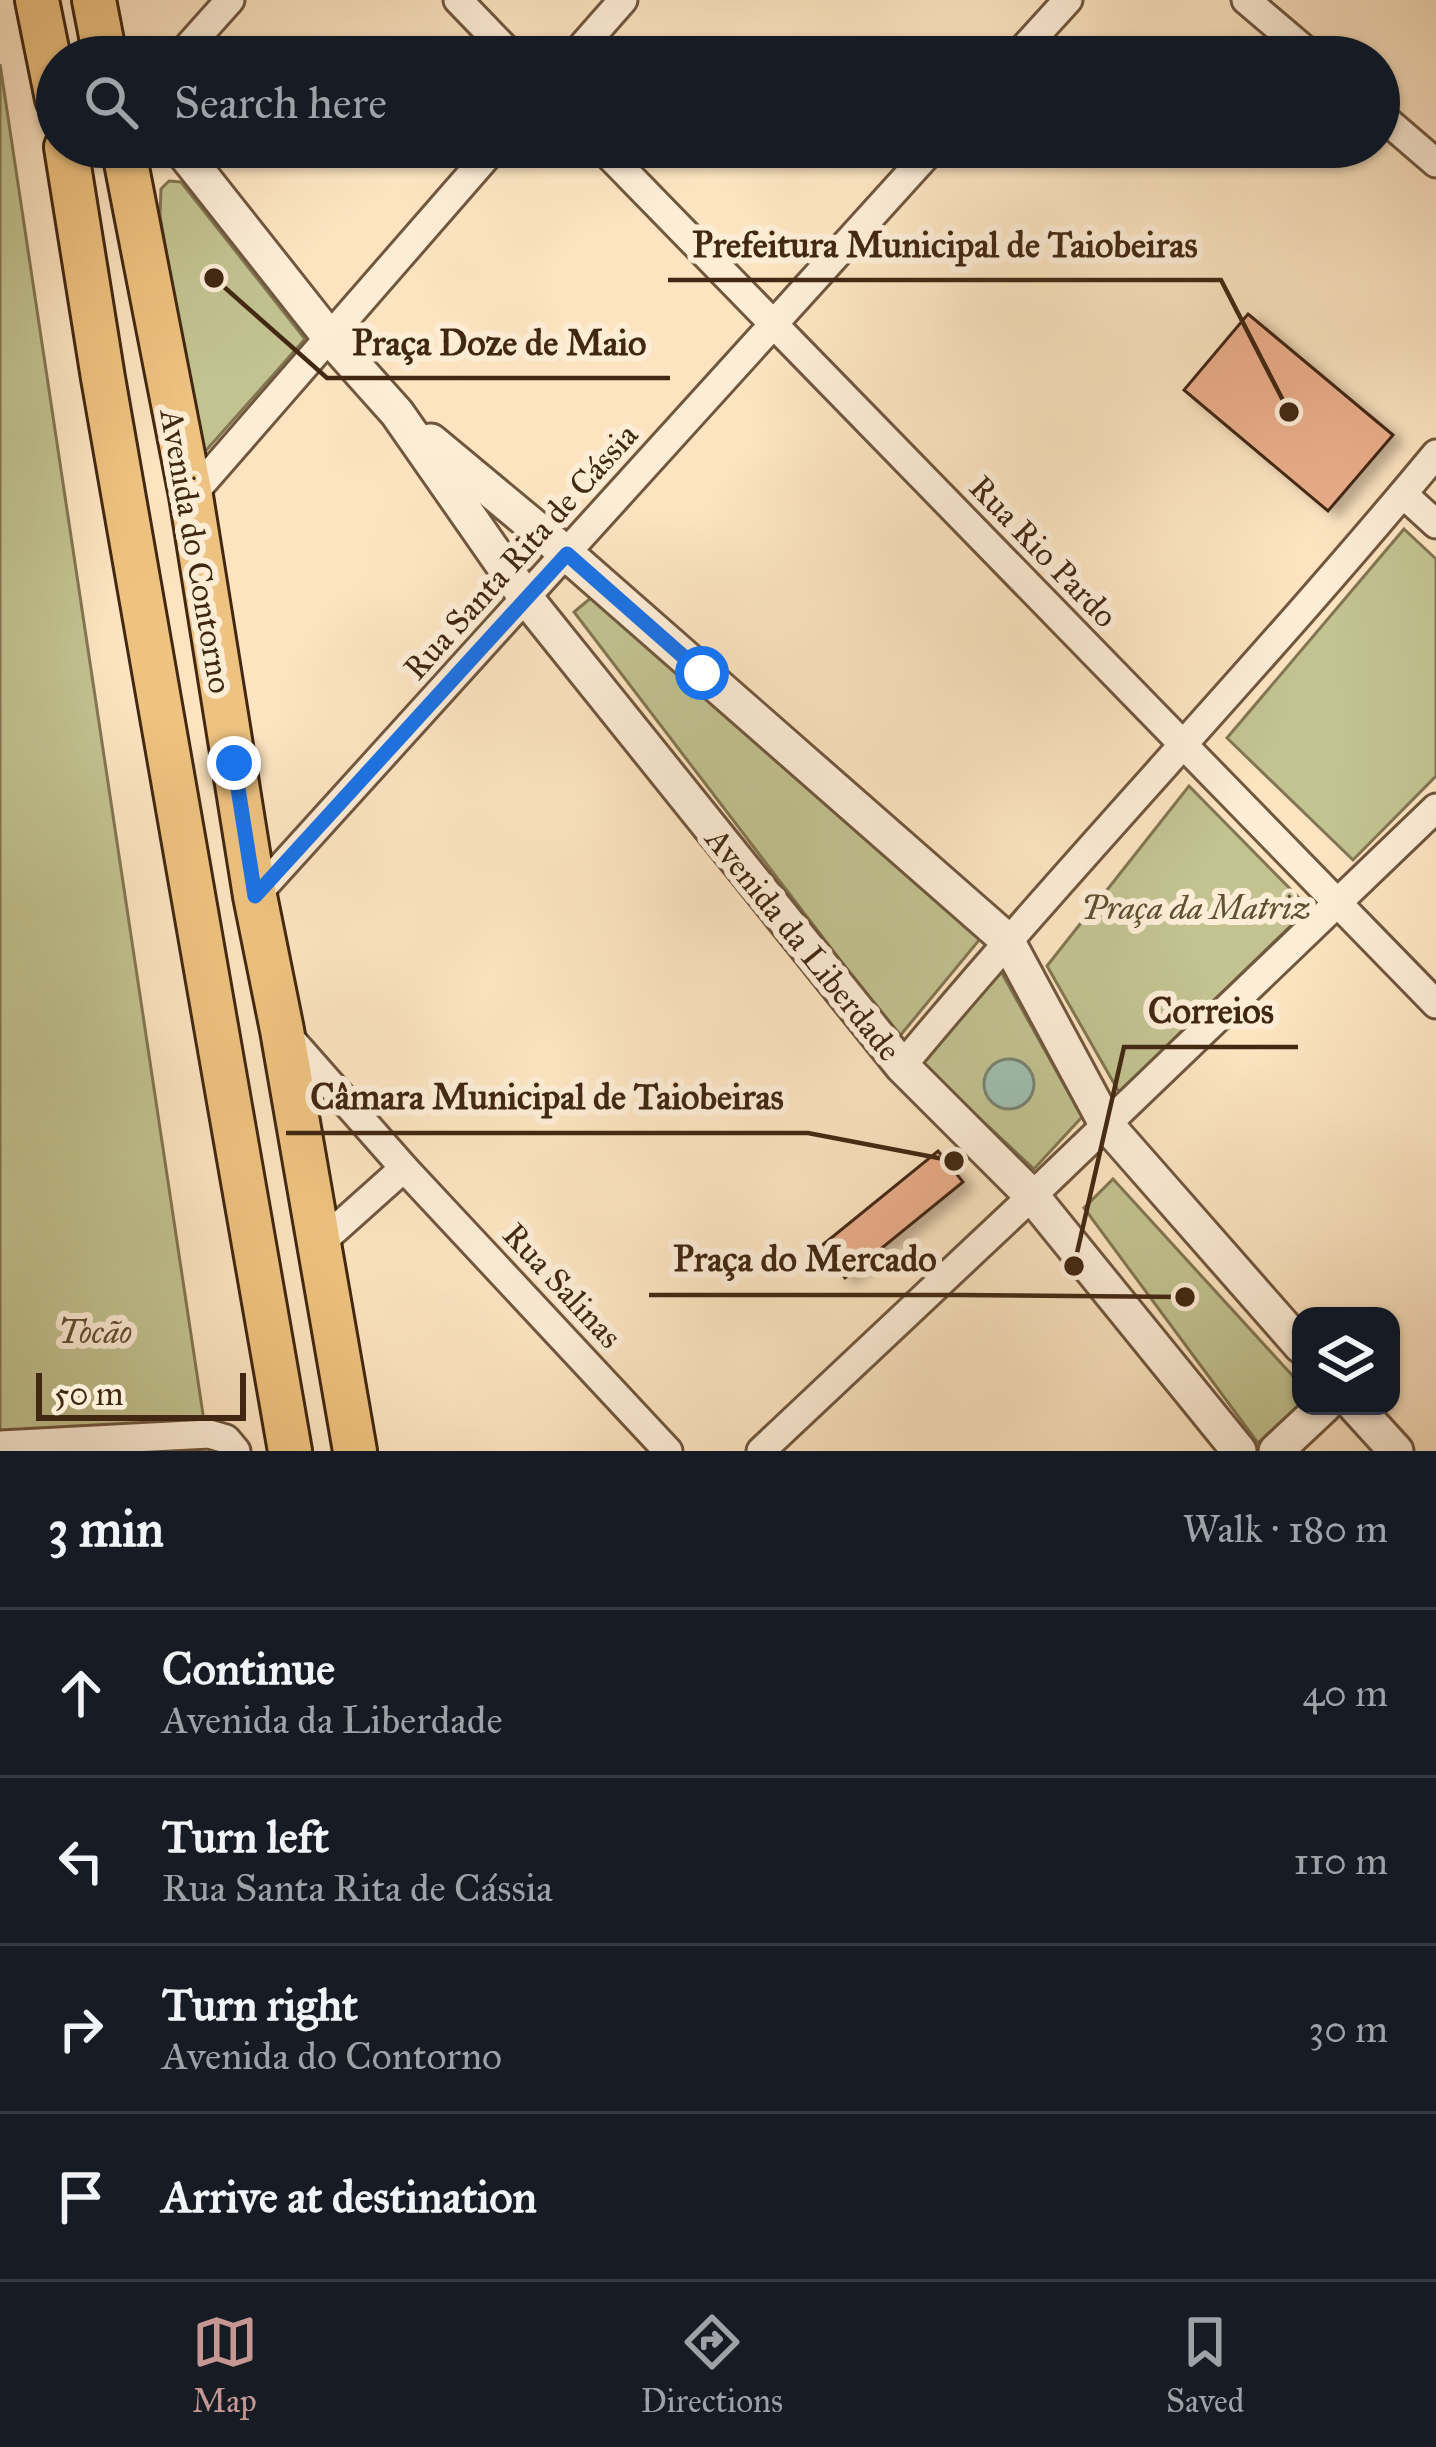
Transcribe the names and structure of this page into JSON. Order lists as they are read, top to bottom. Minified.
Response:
{"streets":{"main road":["Avenida do Contorno"],"street":["Rua Santa Rita de Cássia","Rua Rio Pardo","Avenida da Liberdade","Rua Salinas"]},"crossings":[["Avenida do Contorno","Rua Santa Rita de Cássia"],["Avenida do Contorno","Rua Salinas"],["Rua Santa Rita de Cássia","Rua Rio Pardo"],["Rua Santa Rita de Cássia","Avenida da Liberdade"]],"parks":["Praça da Matriz","Tocão"],"places":["Praça Doze de Maio","Prefeitura Municipal de Taiobeiras","Câmara Municipal de Taiobeiras","Correios","Praça do Mercado"],"scale_bar":"50 m","page":{"search":"Search here","scale":"50 m","heading":["3 min","Walk · 180 m"],"list":[["Continue","Avenida da Liberdade","40 m"],["Turn left","Rua Santa Rita de Cássia","110 m"],["Turn right","Avenida do Contorno","30 m"],"Arrive at destination"],"nav":["Map","Directions","Saved"]}}
